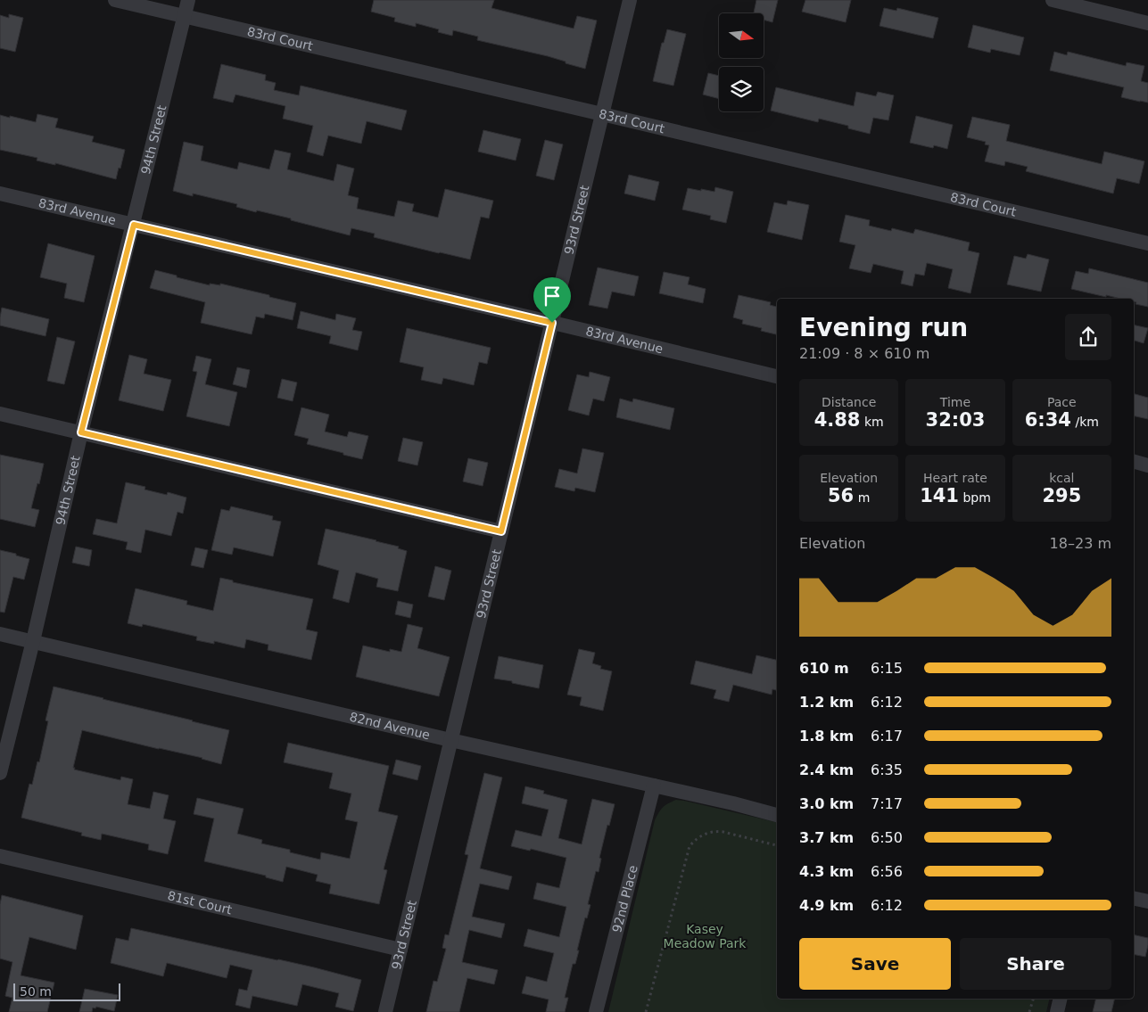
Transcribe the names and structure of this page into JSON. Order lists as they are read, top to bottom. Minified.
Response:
{"streets":{"street":["83rd Court","94th Street","83rd Avenue","93rd Street","82nd Avenue","92nd Place","81st Court"]},"crossings":[["83rd Court","94th Street"],["83rd Court","93rd Street"],["94th Street","83rd Avenue"],["94th Street","82nd Avenue"],["83rd Avenue","93rd Street"],["93rd Street","82nd Avenue"],["93rd Street","81st Court"],["82nd Avenue","92nd Place"]],"parks":["Kasey Meadow Park"],"scale_bar":"50 m","north":"right","page":{"heading":["Evening run","21:09 · 8 × 610 m"],"stats":[["Distance","4.88 km"],["Time","32:03"],["Pace","6:34 /km"],["Elevation","56 m"],["Heart rate","141 bpm"],["kcal","295"]],"chart":["Elevation","18–23 m"],"list":[{"name":"610 m","note":"6:15"},{"name":"1.2 km","note":"6:12"},{"name":"1.8 km","note":"6:17"},{"name":"2.4 km","note":"6:35"},{"name":"3.0 km","note":"7:17"},{"name":"3.7 km","note":"6:50"},{"name":"4.3 km","note":"6:56"},{"name":"4.9 km","note":"6:12"}],"buttons":["Save","Share"],"scale":"50 m"}}
